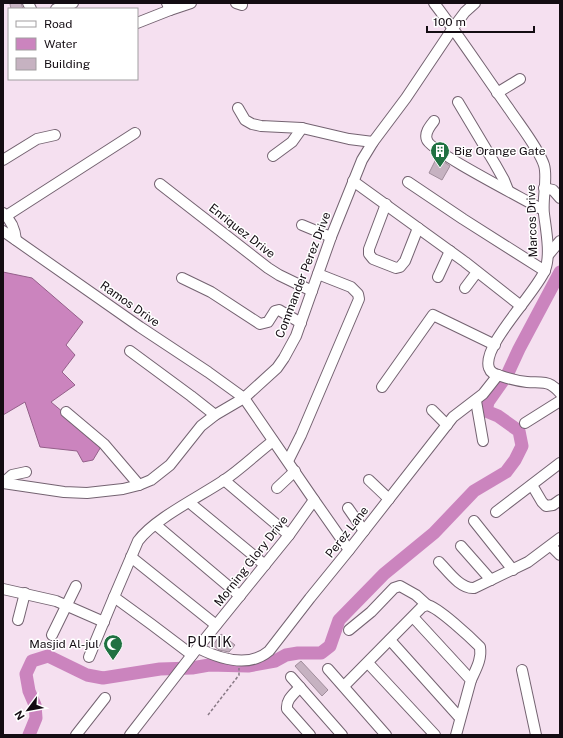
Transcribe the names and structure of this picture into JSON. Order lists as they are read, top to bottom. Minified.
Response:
{"streets":{"street":["Marcos Drive","Enriquez Drive","Commander Perez Drive","Ramos Drive","Perez Lane","Morning Glory Drive"]},"crossings":[["Marcos Drive","Commander Perez Drive"],["Marcos Drive","Perez Lane"],["Enriquez Drive","Commander Perez Drive"],["Commander Perez Drive","Ramos Drive"],["Perez Lane","Morning Glory Drive"]],"districts":["PUTIK"],"places":{"building":["Big Orange Gate"],"mosque":["Masjid Al-jul"]},"legend":["Road","Water","Building"],"scale_bar":"100 m","north":"bottom left"}
